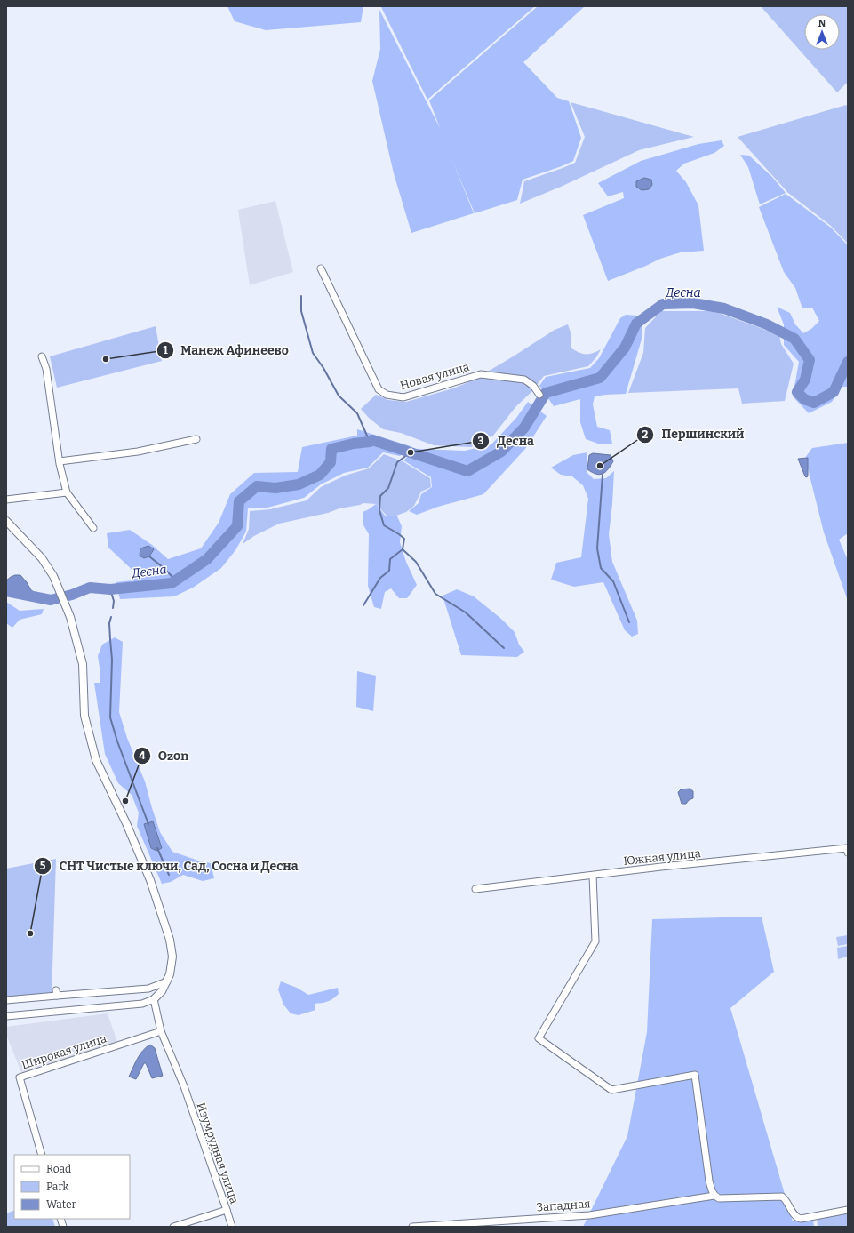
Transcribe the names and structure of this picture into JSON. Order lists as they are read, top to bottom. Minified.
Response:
{"streets":{"street":["Новая улица","Южная улица","Широкая улица","Изумрудная улица","Западная"]},"crossings":[["Широкая улица","Изумрудная улица"]],"water":["Десна"],"places":["Манеж Афинеево","Десна","Першинский","Ozon","СНТ Чистые ключи, Сад, Сосна и Десна"],"legend":["Road","Park","Water"],"north":"top"}
